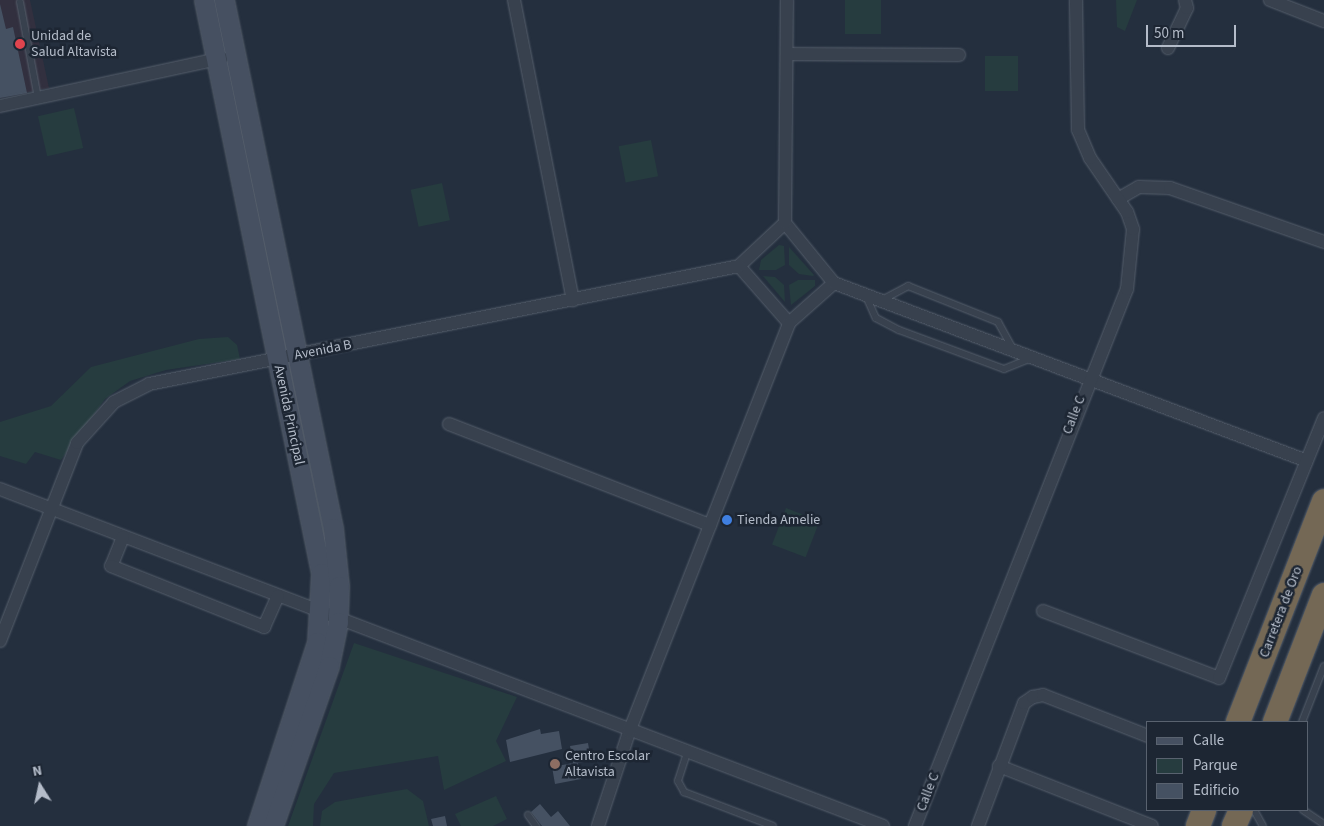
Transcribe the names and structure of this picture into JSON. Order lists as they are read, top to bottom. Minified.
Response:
{"streets":{"highway":["Carretera de Oro"],"street":["Avenida B","Avenida Principal","Calle C"]},"crossings":[["Avenida B","Avenida Principal"]],"places":["Unidad de Salud Altavista","Tienda Amelie","Centro Escolar Altavista"],"legend":["Calle","Parque","Edificio"],"scale_bar":"50 m","north":"top"}
